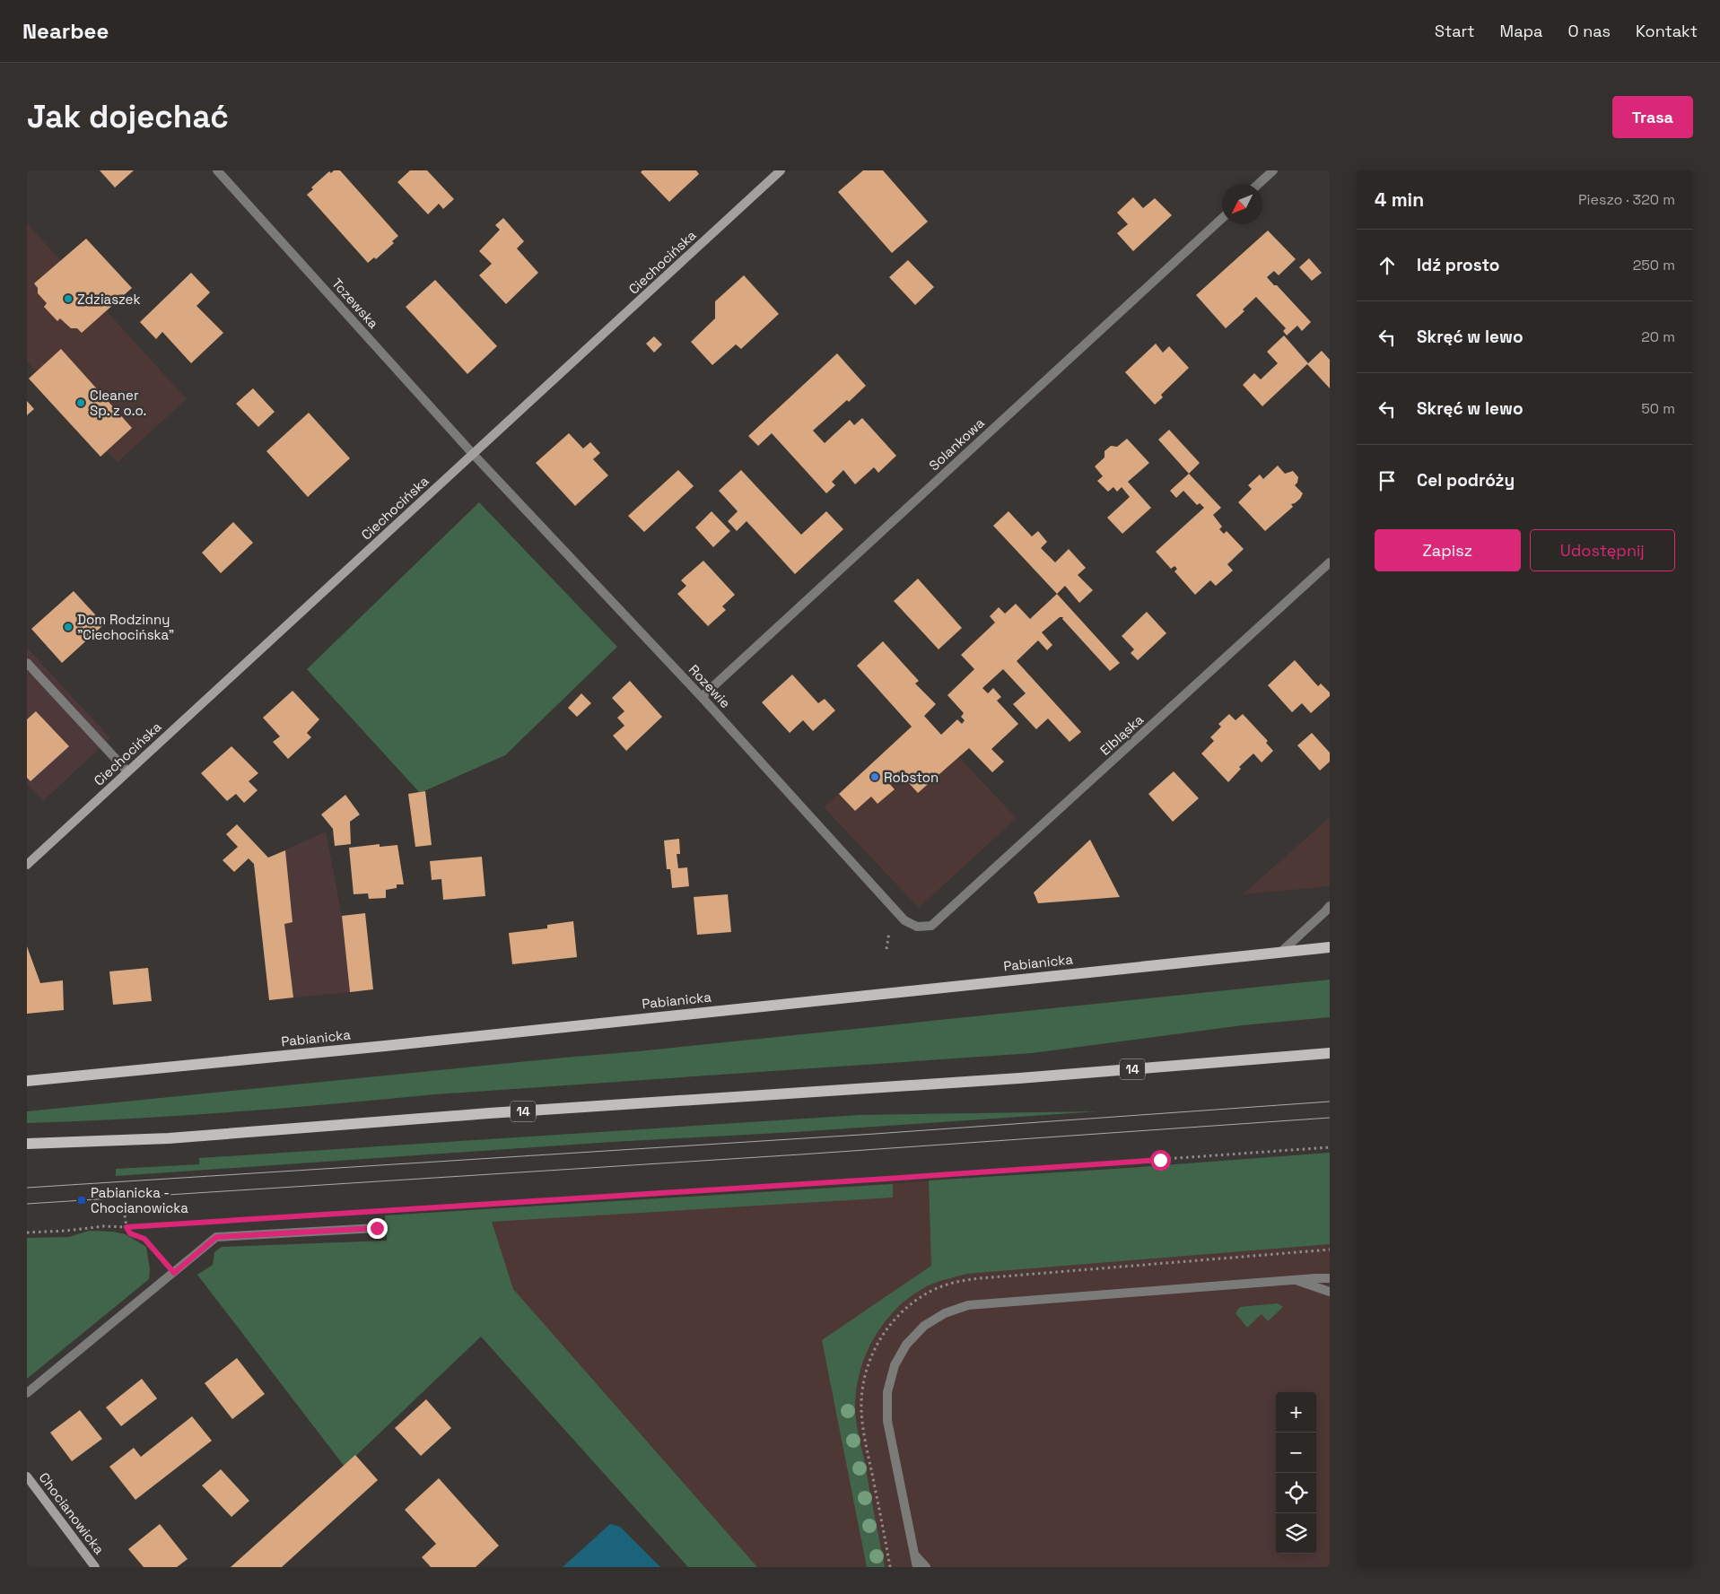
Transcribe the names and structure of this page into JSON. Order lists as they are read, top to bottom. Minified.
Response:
{"streets":{"main road":["Pabianicka","14"],"street":["Ciechocińska","Tczewska","Solankowa","Rozewie","Elbląska","Chocianowicka"]},"crossings":[["Ciechocińska","Tczewska"],["Ciechocińska","Rozewie"],["Tczewska","Rozewie"],["Solankowa","Rozewie"],["Rozewie","Elbląska"]],"places":{"other":["Zdziaszek","Cleaner Sp. z o.o.","Dom Rodzinny \"Ciechocińska\"","Robston"],"transit":["Pabianicka - Chocianowicka"]},"north":"bottom left","page":{"header":"Nearbee","nav":["Start","Mapa","O nas","Kontakt"],"buttons":["Trasa",["Zapisz","Udostępnij"]],"title":"Jak dojechać","heading":["4 min","Pieszo · 320 m"],"list":[["Idź prosto","250 m"],["Skręć w lewo","20 m"],["Skręć w lewo","50 m"],"Cel podróży"],"map_buttons":["+","−"]}}
